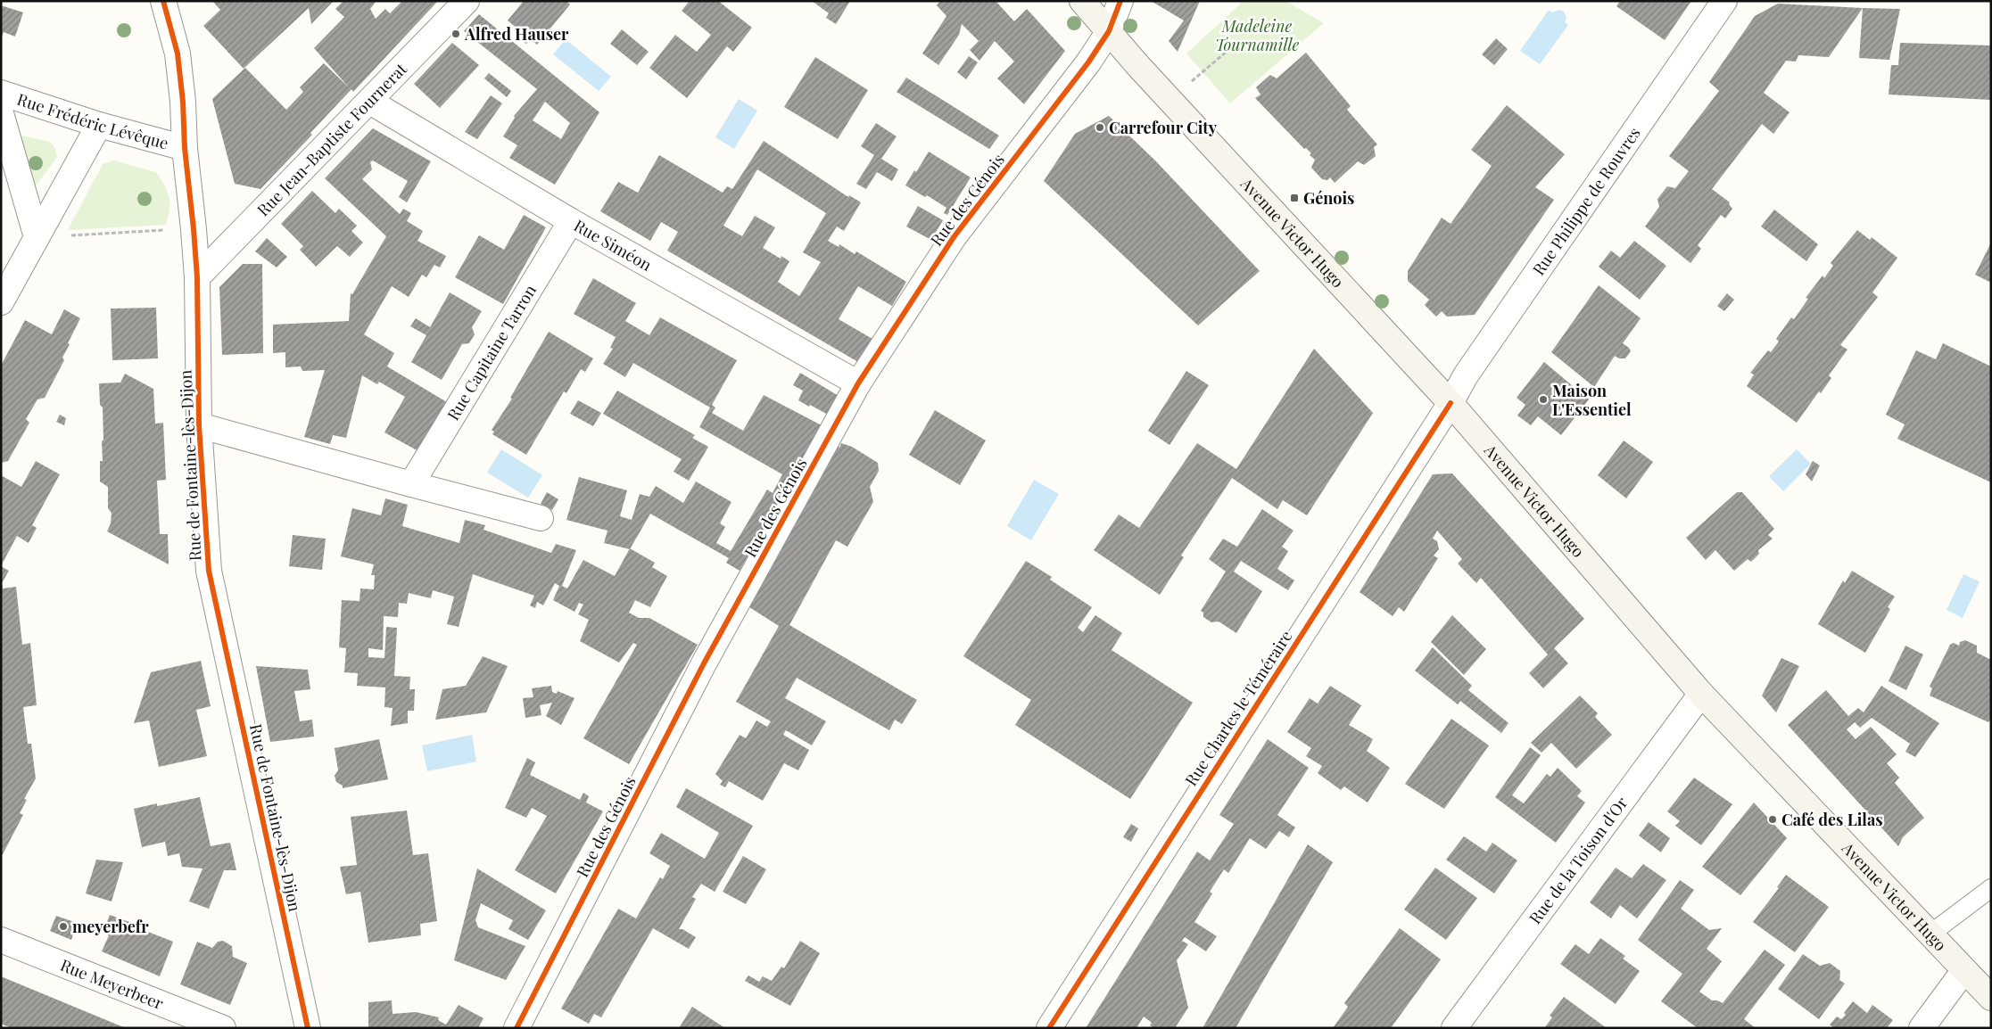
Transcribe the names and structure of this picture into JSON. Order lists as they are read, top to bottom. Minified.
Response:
{"streets":{"main road":["Avenue Victor Hugo"],"street":["Rue Frédéric Lévêque","Rue Jean-Baptiste Fournerat","Rue des Génois","Rue Philippe de Rouvres","Rue Siméon","Rue Capitaine Tarron","Rue de Fontaine-lès-Dijon","Rue Charles le Téméraire","Rue de la Toison d'Or","Rue Meyerbeer"]},"crossings":[["Rue Frédéric Lévêque","Rue de Fontaine-lès-Dijon"],["Rue Jean-Baptiste Fournerat","Rue Siméon"],["Rue Jean-Baptiste Fournerat","Rue de Fontaine-lès-Dijon"],["Rue des Génois","Avenue Victor Hugo"],["Rue des Génois","Rue Siméon"],["Rue Philippe de Rouvres","Avenue Victor Hugo"],["Rue Philippe de Rouvres","Rue Charles le Téméraire"],["Avenue Victor Hugo","Rue Charles le Téméraire"],["Avenue Victor Hugo","Rue de la Toison d'Or"],["Rue Siméon","Rue Capitaine Tarron"]],"parks":["Madeleine Tournamille"],"places":{"other":["Alfred Hauser","Carrefour City","Maison L'Essentiel","Café des Lilas","meyerbefr"],"transit":["Génois"]}}
